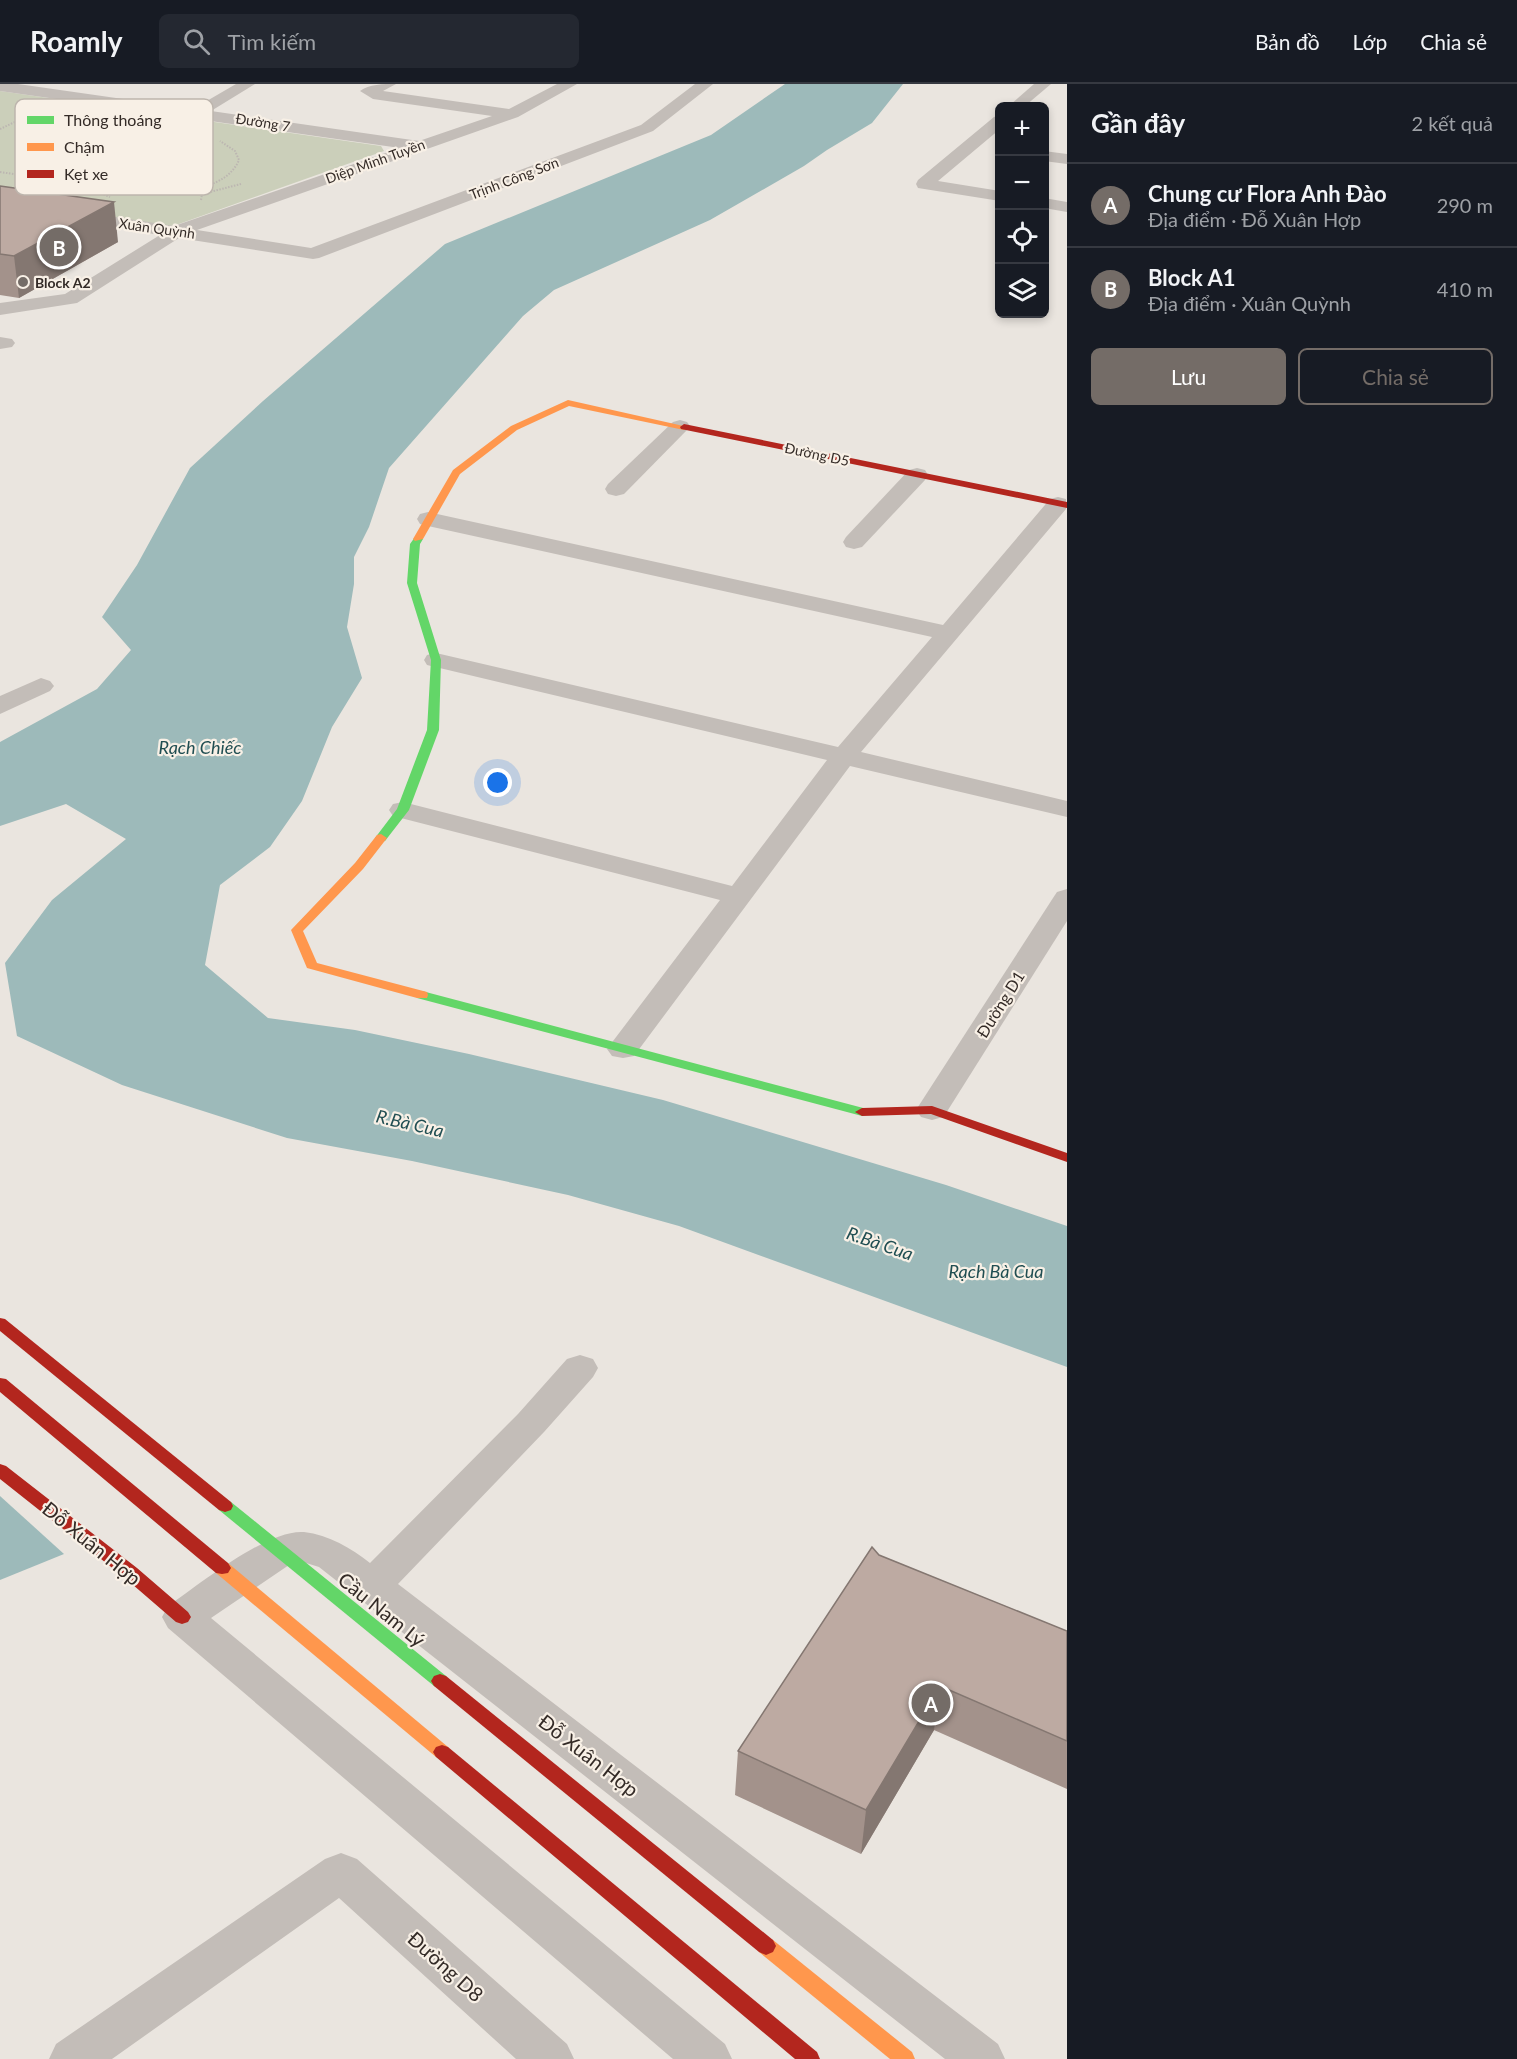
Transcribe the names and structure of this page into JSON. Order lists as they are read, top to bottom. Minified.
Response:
{"streets":{"street":["Đường 7","Diệp Minh Tuyền","Trịnh Công Sơn","Xuân Quỳnh","Đường D5","Đường D1","Đỗ Xuân Hợp","Cầu Nam Lý","Đường D8"]},"crossings":[["Đường 7","Diệp Minh Tuyền"],["Diệp Minh Tuyền","Xuân Quỳnh"],["Trịnh Công Sơn","Xuân Quỳnh"]],"water":["Rạch Chiếc","R.Bà Cua","Rạch Bà Cua"],"places":["Block A2"],"legend":["Thông thoáng","Chậm","Kẹt xe"],"page":{"header":"Roamly","search":"Tìm kiếm","nav":["Bản đồ","Lớp","Chia sẻ"],"heading":["Gần đây","2 kết quả"],"map_buttons":["+","−"],"list":[{"mark":"A","name":"Chung cư Flora Anh Đào","note":"Địa điểm · Đỗ Xuân Hợp","value":"290 m"},{"mark":"B","name":"Block A1","note":"Địa điểm · Xuân Quỳnh","value":"410 m"}],"pins":["B","A"],"buttons":["Lưu","Chia sẻ"]}}
